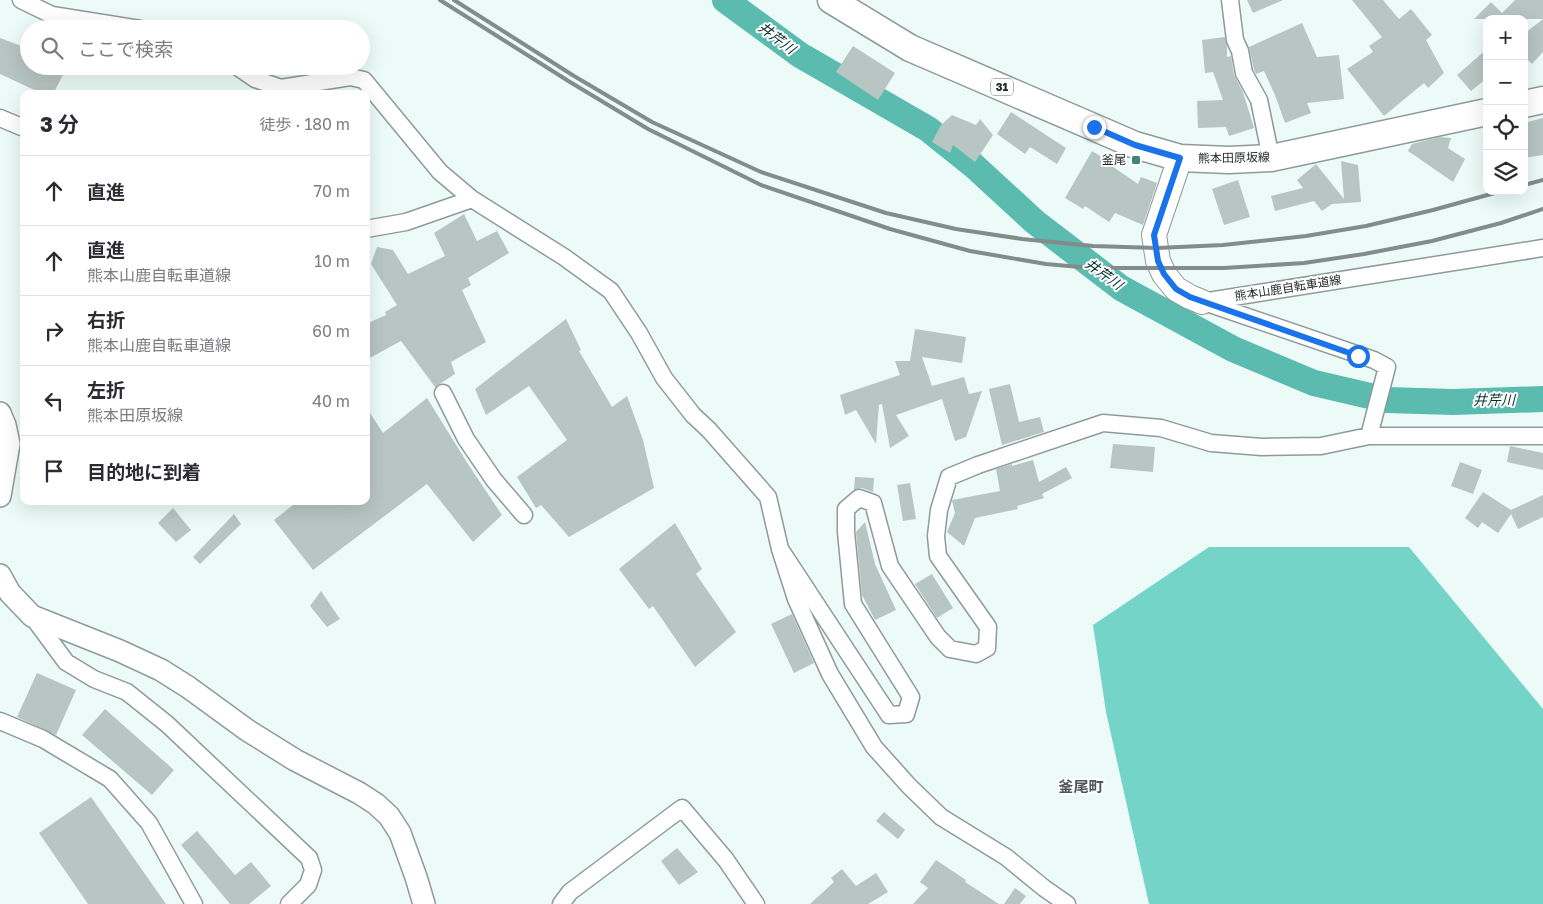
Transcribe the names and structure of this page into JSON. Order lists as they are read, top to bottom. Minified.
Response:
{"streets":{"main road":["31","熊本田原坂線"],"street":["熊本山鹿自転車道線"]},"districts":["釜尾町"],"water":["井芹川"],"places":{"transit":["釜尾"]},"page":{"map_buttons":["+","−"],"search":"ここで検索","heading":["3 分","徒歩 · 180 m"],"list":[["直進","70 m"],["直進","熊本山鹿自転車道線","10 m"],["右折","熊本山鹿自転車道線","60 m"],["左折","熊本田原坂線","40 m"],"目的地に到着"]}}
